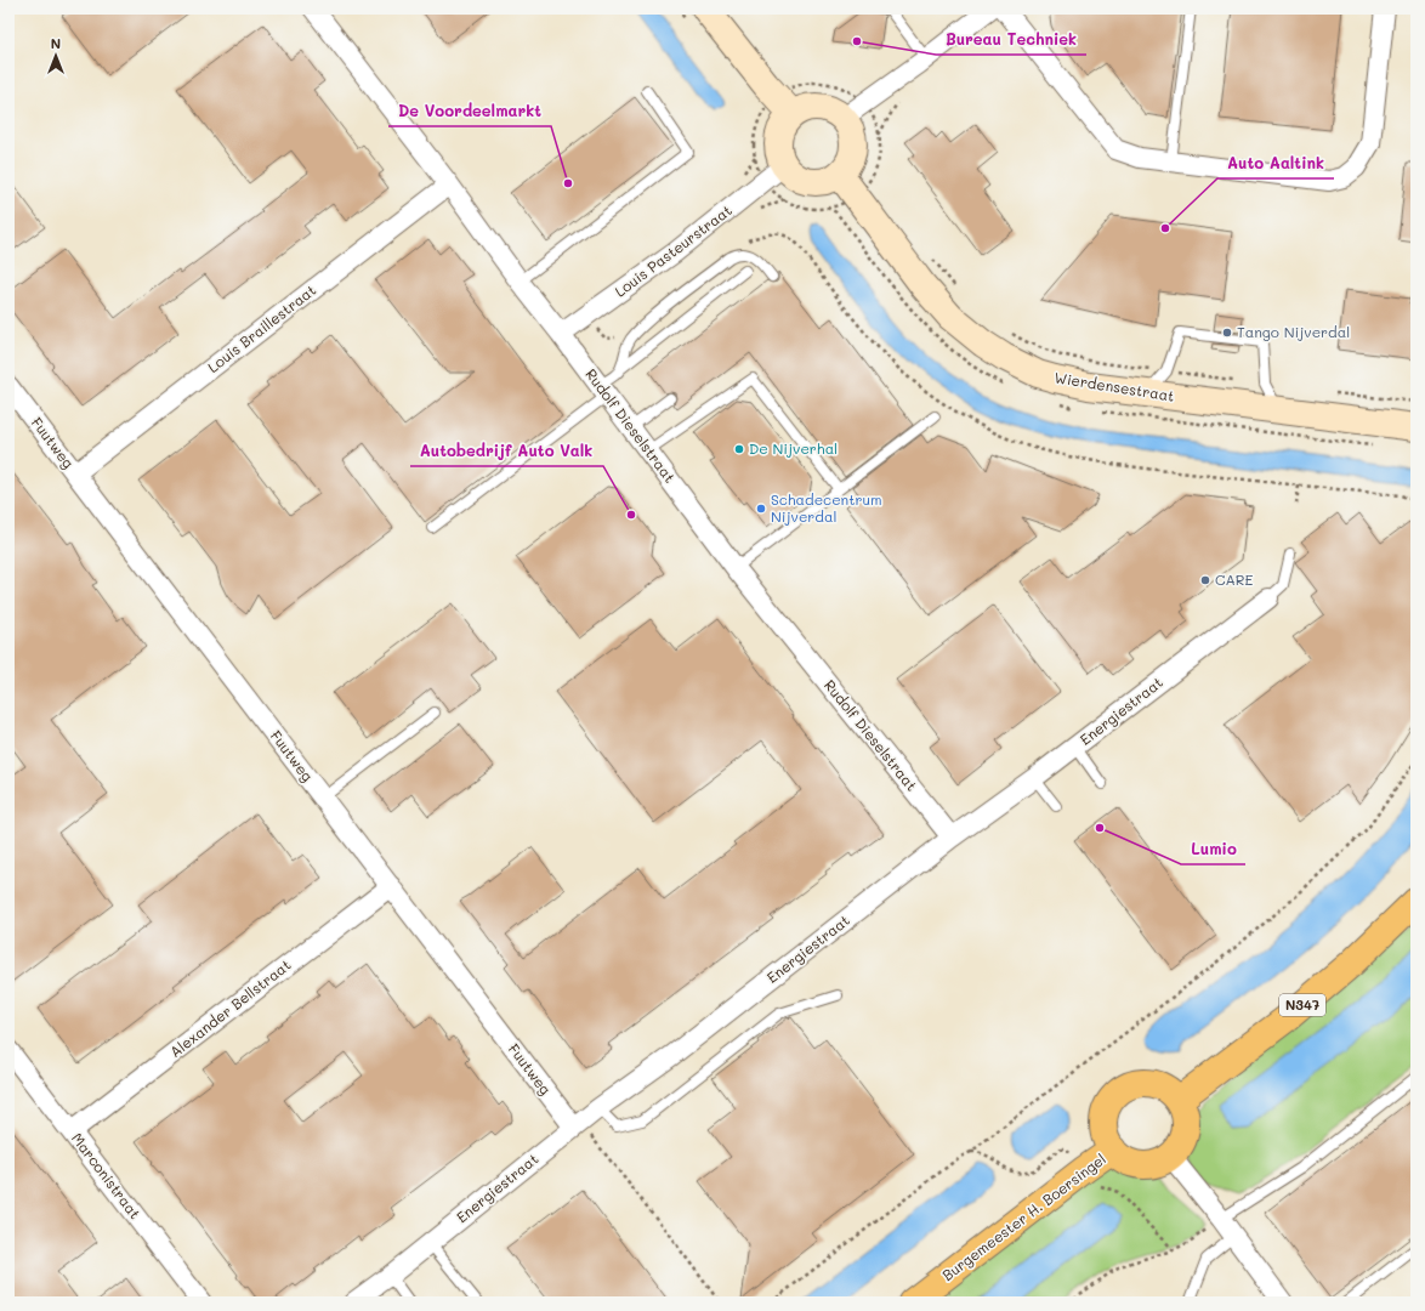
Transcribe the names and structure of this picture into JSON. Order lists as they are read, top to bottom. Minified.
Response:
{"streets":{"main road":["N347","Burgemeester H. Boersingel"],"street":["Louis Pasteurstraat","Louis Braillestraat","Wierdensestraat","Rudolf Dieselstraat","Fuutweg","Energiestraat","Alexander Bellstraat","Marconistraat"]},"crossings":[["Louis Pasteurstraat","Rudolf Dieselstraat"],["Louis Braillestraat","Rudolf Dieselstraat"],["Louis Braillestraat","Fuutweg"],["Rudolf Dieselstraat","Energiestraat"],["Fuutweg","Energiestraat"],["Fuutweg","Alexander Bellstraat"],["N347","Burgemeester H. Boersingel"],["Alexander Bellstraat","Marconistraat"]],"places":["Bureau Techniek","De Voordeelmarkt","Auto Aaltink","Tango Nijverdal","De Nijverhal","Schadecentrum Nijverdal","Autobedrijf Auto Valk","CARE","Lumio"],"north":"top"}
